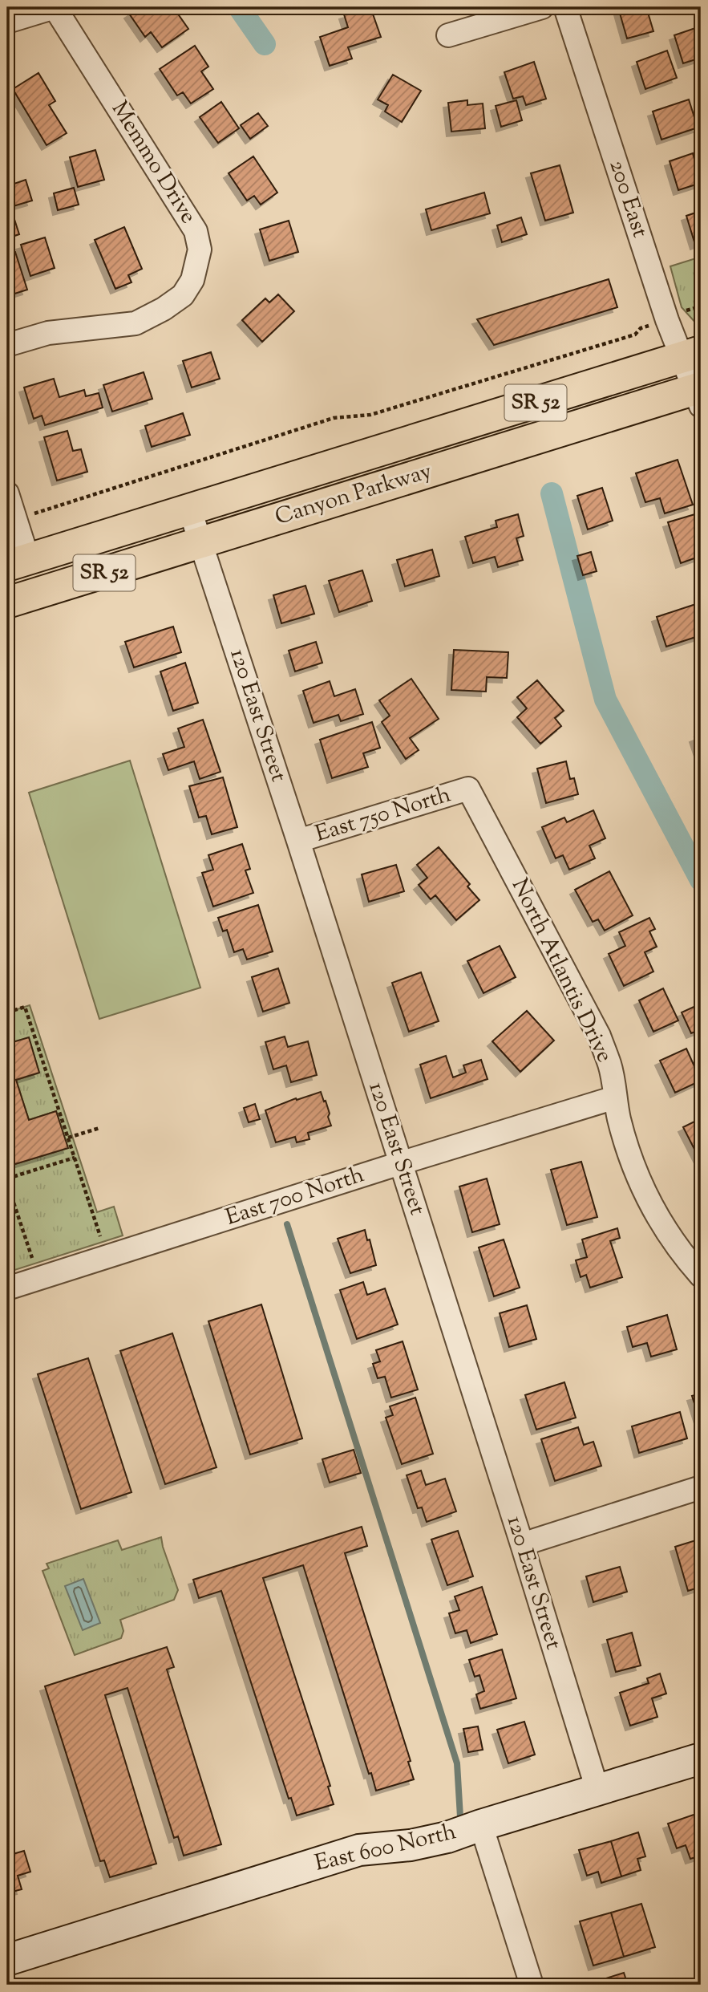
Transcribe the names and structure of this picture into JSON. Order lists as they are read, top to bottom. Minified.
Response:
{"streets":{"highway":["SR 52","Canyon Parkway"],"street":["Memmo Drive","200 East","120 East Street","East 750 North","North Atlantis Drive","East 700 North","East 600 North"]},"crossings":[["200 East","Canyon Parkway"],["Canyon Parkway","120 East Street"],["120 East Street","East 750 North"],["120 East Street","East 700 North"],["120 East Street","East 600 North"],["East 750 North","North Atlantis Drive"],["North Atlantis Drive","East 700 North"]]}
